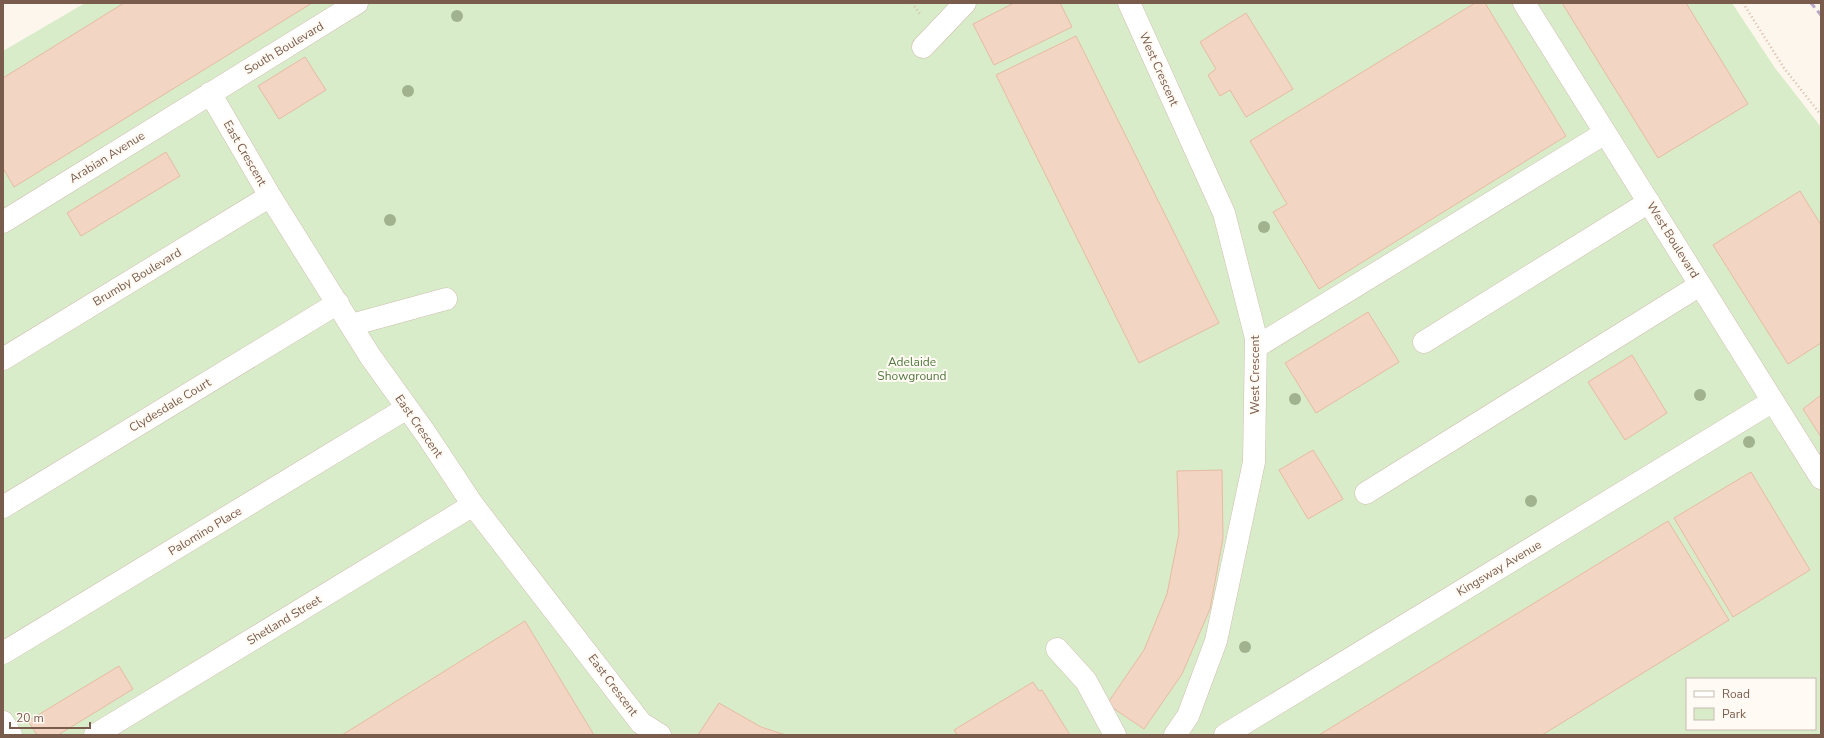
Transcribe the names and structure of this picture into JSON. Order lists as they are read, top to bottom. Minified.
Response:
{"streets":{"street":["South Boulevard","West Crescent","East Crescent","Arabian Avenue","West Boulevard","Brumby Boulevard","Clydesdale Court","Palomino Place","Kingsway Avenue","Shetland Street"]},"crossings":[["South Boulevard","East Crescent"],["South Boulevard","Arabian Avenue"],["East Crescent","Arabian Avenue"],["East Crescent","Brumby Boulevard"],["East Crescent","Clydesdale Court"],["East Crescent","Palomino Place"],["East Crescent","Shetland Street"],["West Boulevard","Kingsway Avenue"]],"parks":["Adelaide Showground"],"legend":["Road","Park"],"scale_bar":"20 m"}
